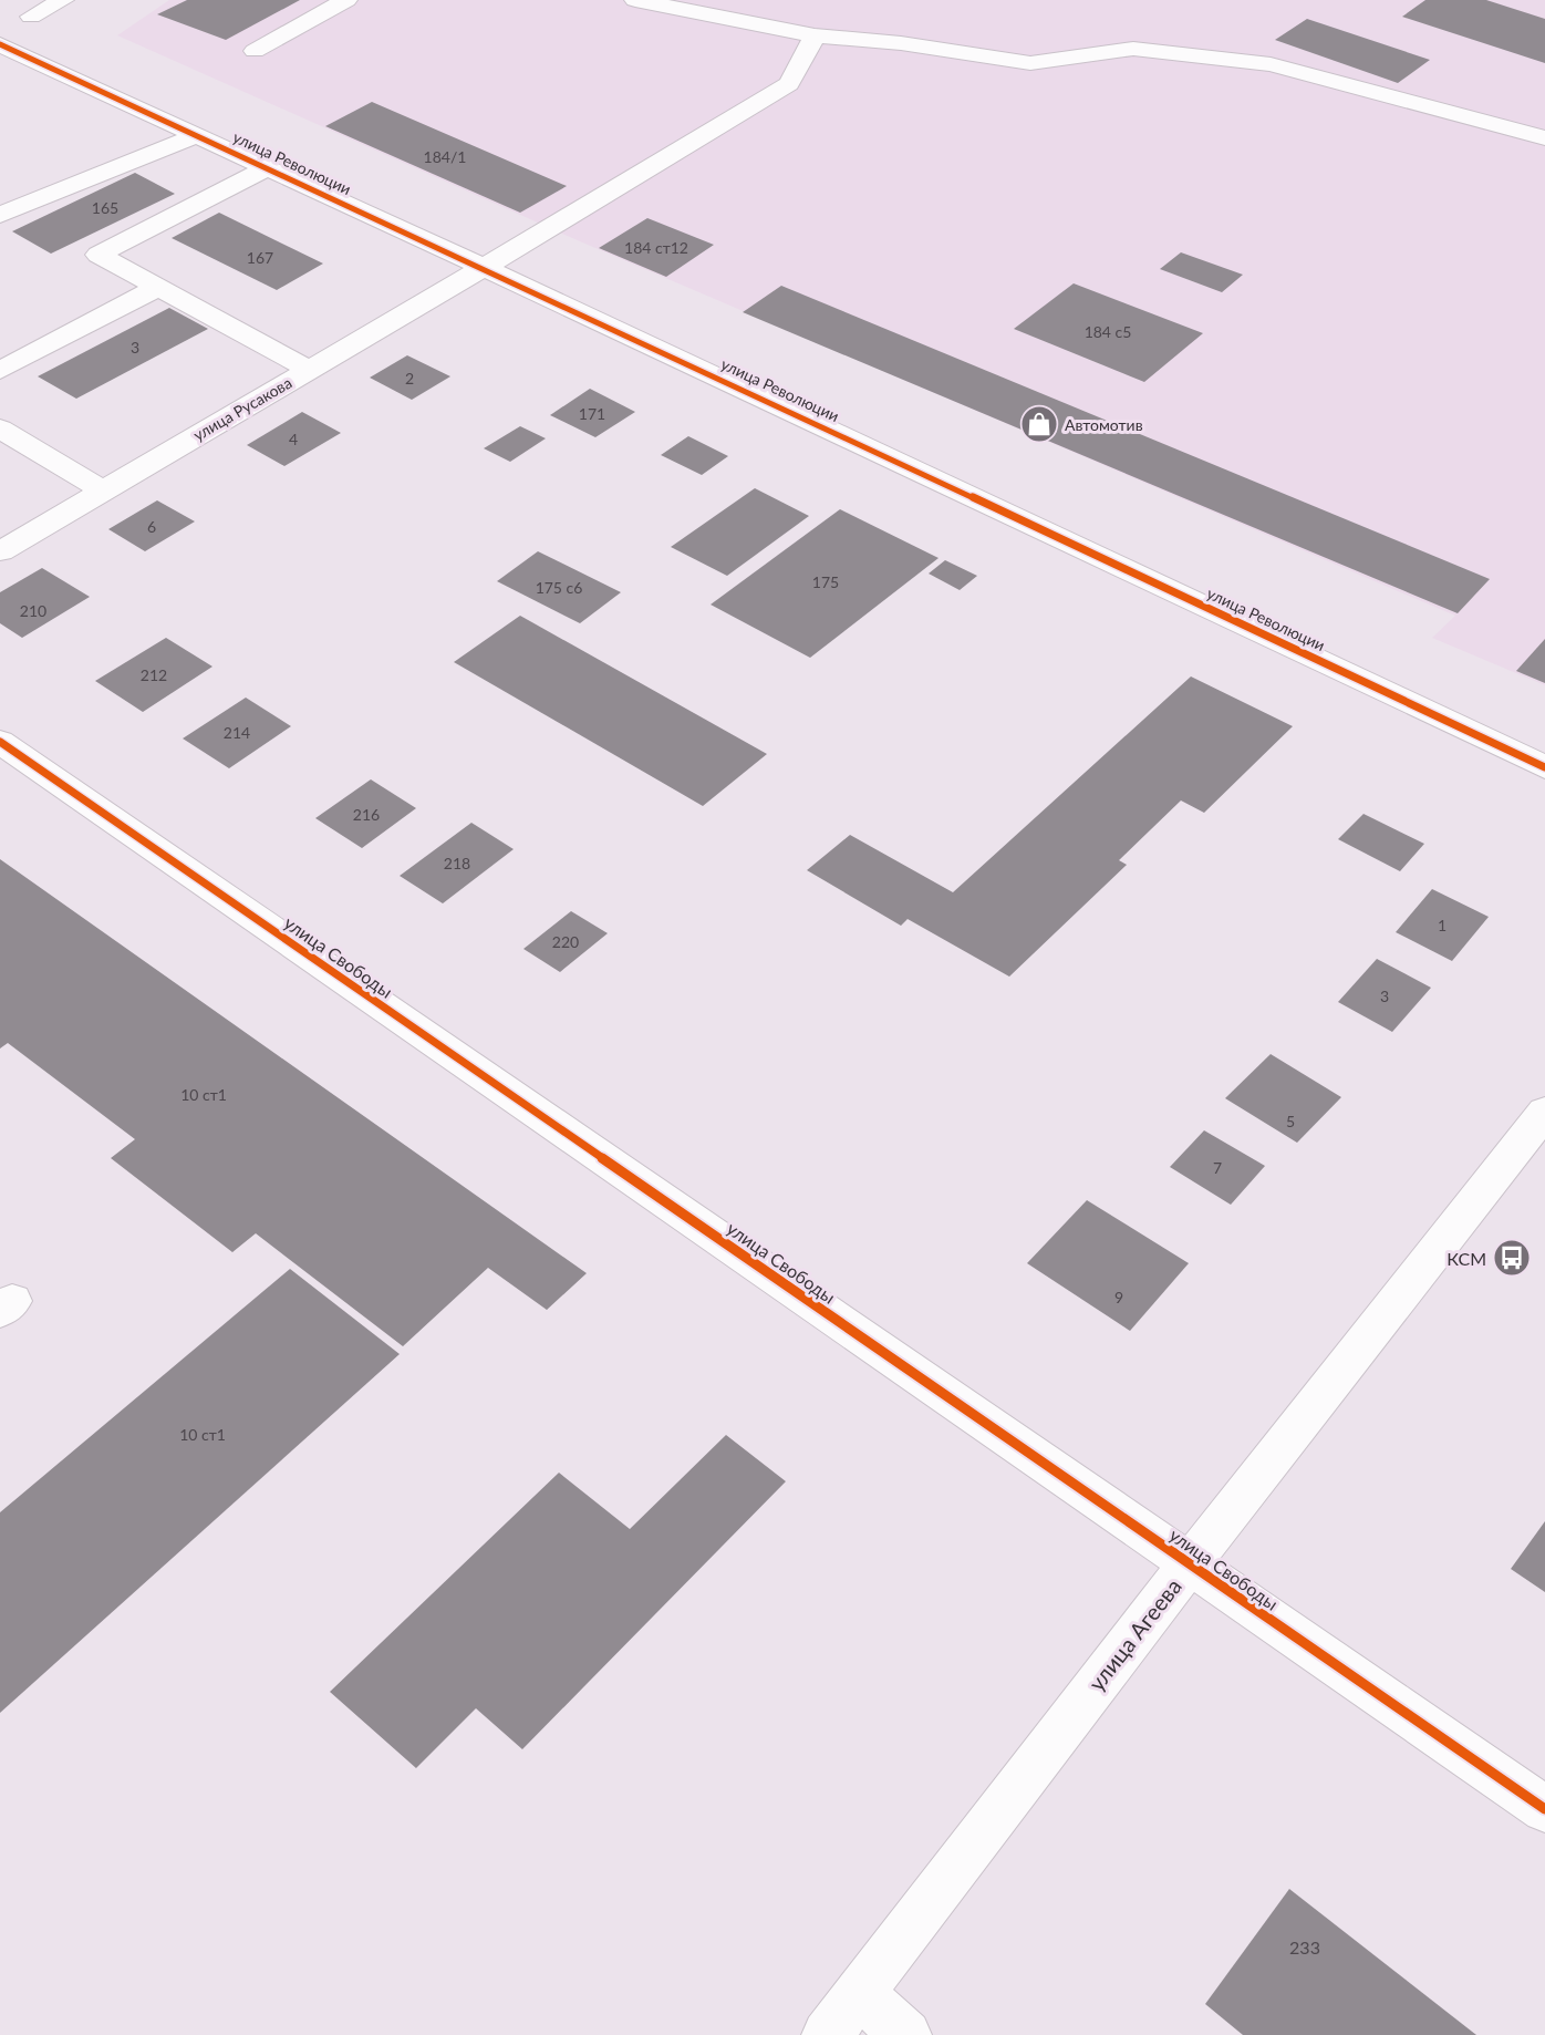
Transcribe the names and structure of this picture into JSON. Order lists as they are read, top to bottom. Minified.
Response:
{"streets":{"street":["улица Революции","улица Русакова","улица Свободы","улица Агеева"]},"crossings":[["улица Революции","улица Русакова"],["улица Свободы","улица Агеева"]],"places":{"shop":["Автомотив"],"bus stop":["КСМ"]},"house_numbers":["184/1","165","184 ст12","167","184 с5","3","2","171","4","6","175","175 с6","210","212","214","216","218","1","220","3","10 ст1","5","7","9","10 ст1","233"]}
